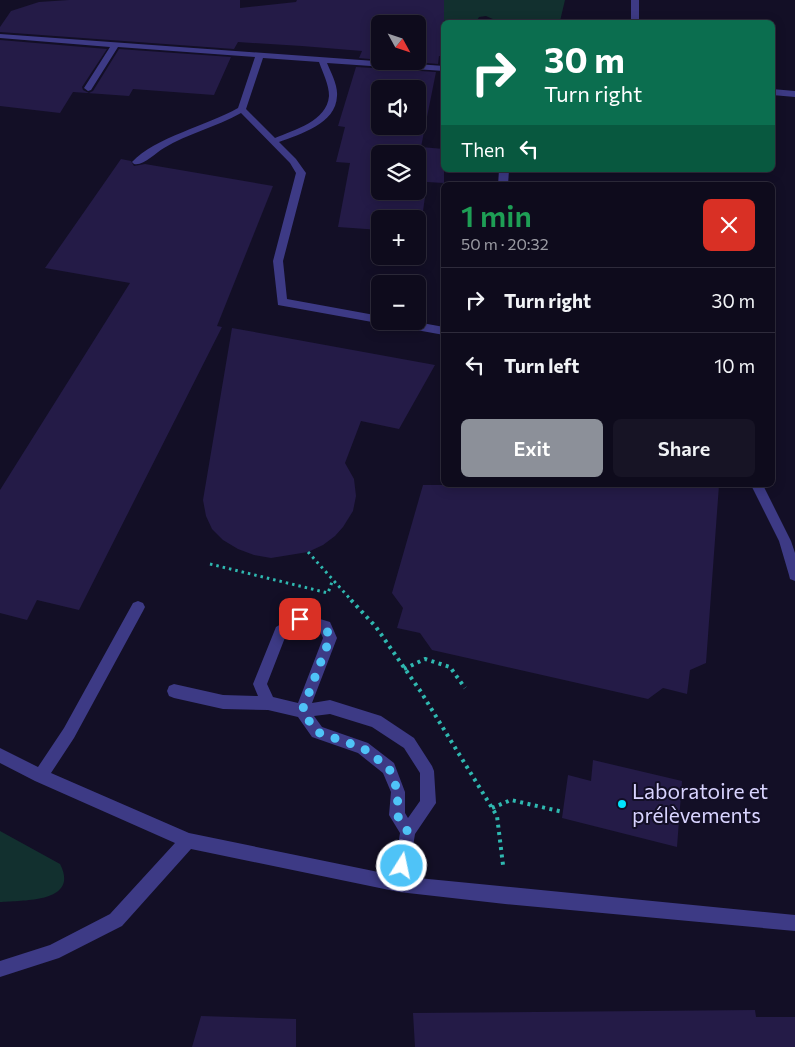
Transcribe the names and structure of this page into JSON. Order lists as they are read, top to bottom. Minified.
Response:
{"places":["Laboratoire et prélèvements"],"north":"bottom right","page":{"map_buttons":["+","−"],"turn":["30 m","Turn right"],"then":"Then","heading":["1 min","50 m · 20:32"],"list":[{"name":"Turn right","value":"30 m"},{"name":"Turn left","value":"10 m"}],"buttons":["Exit","Share"]}}
